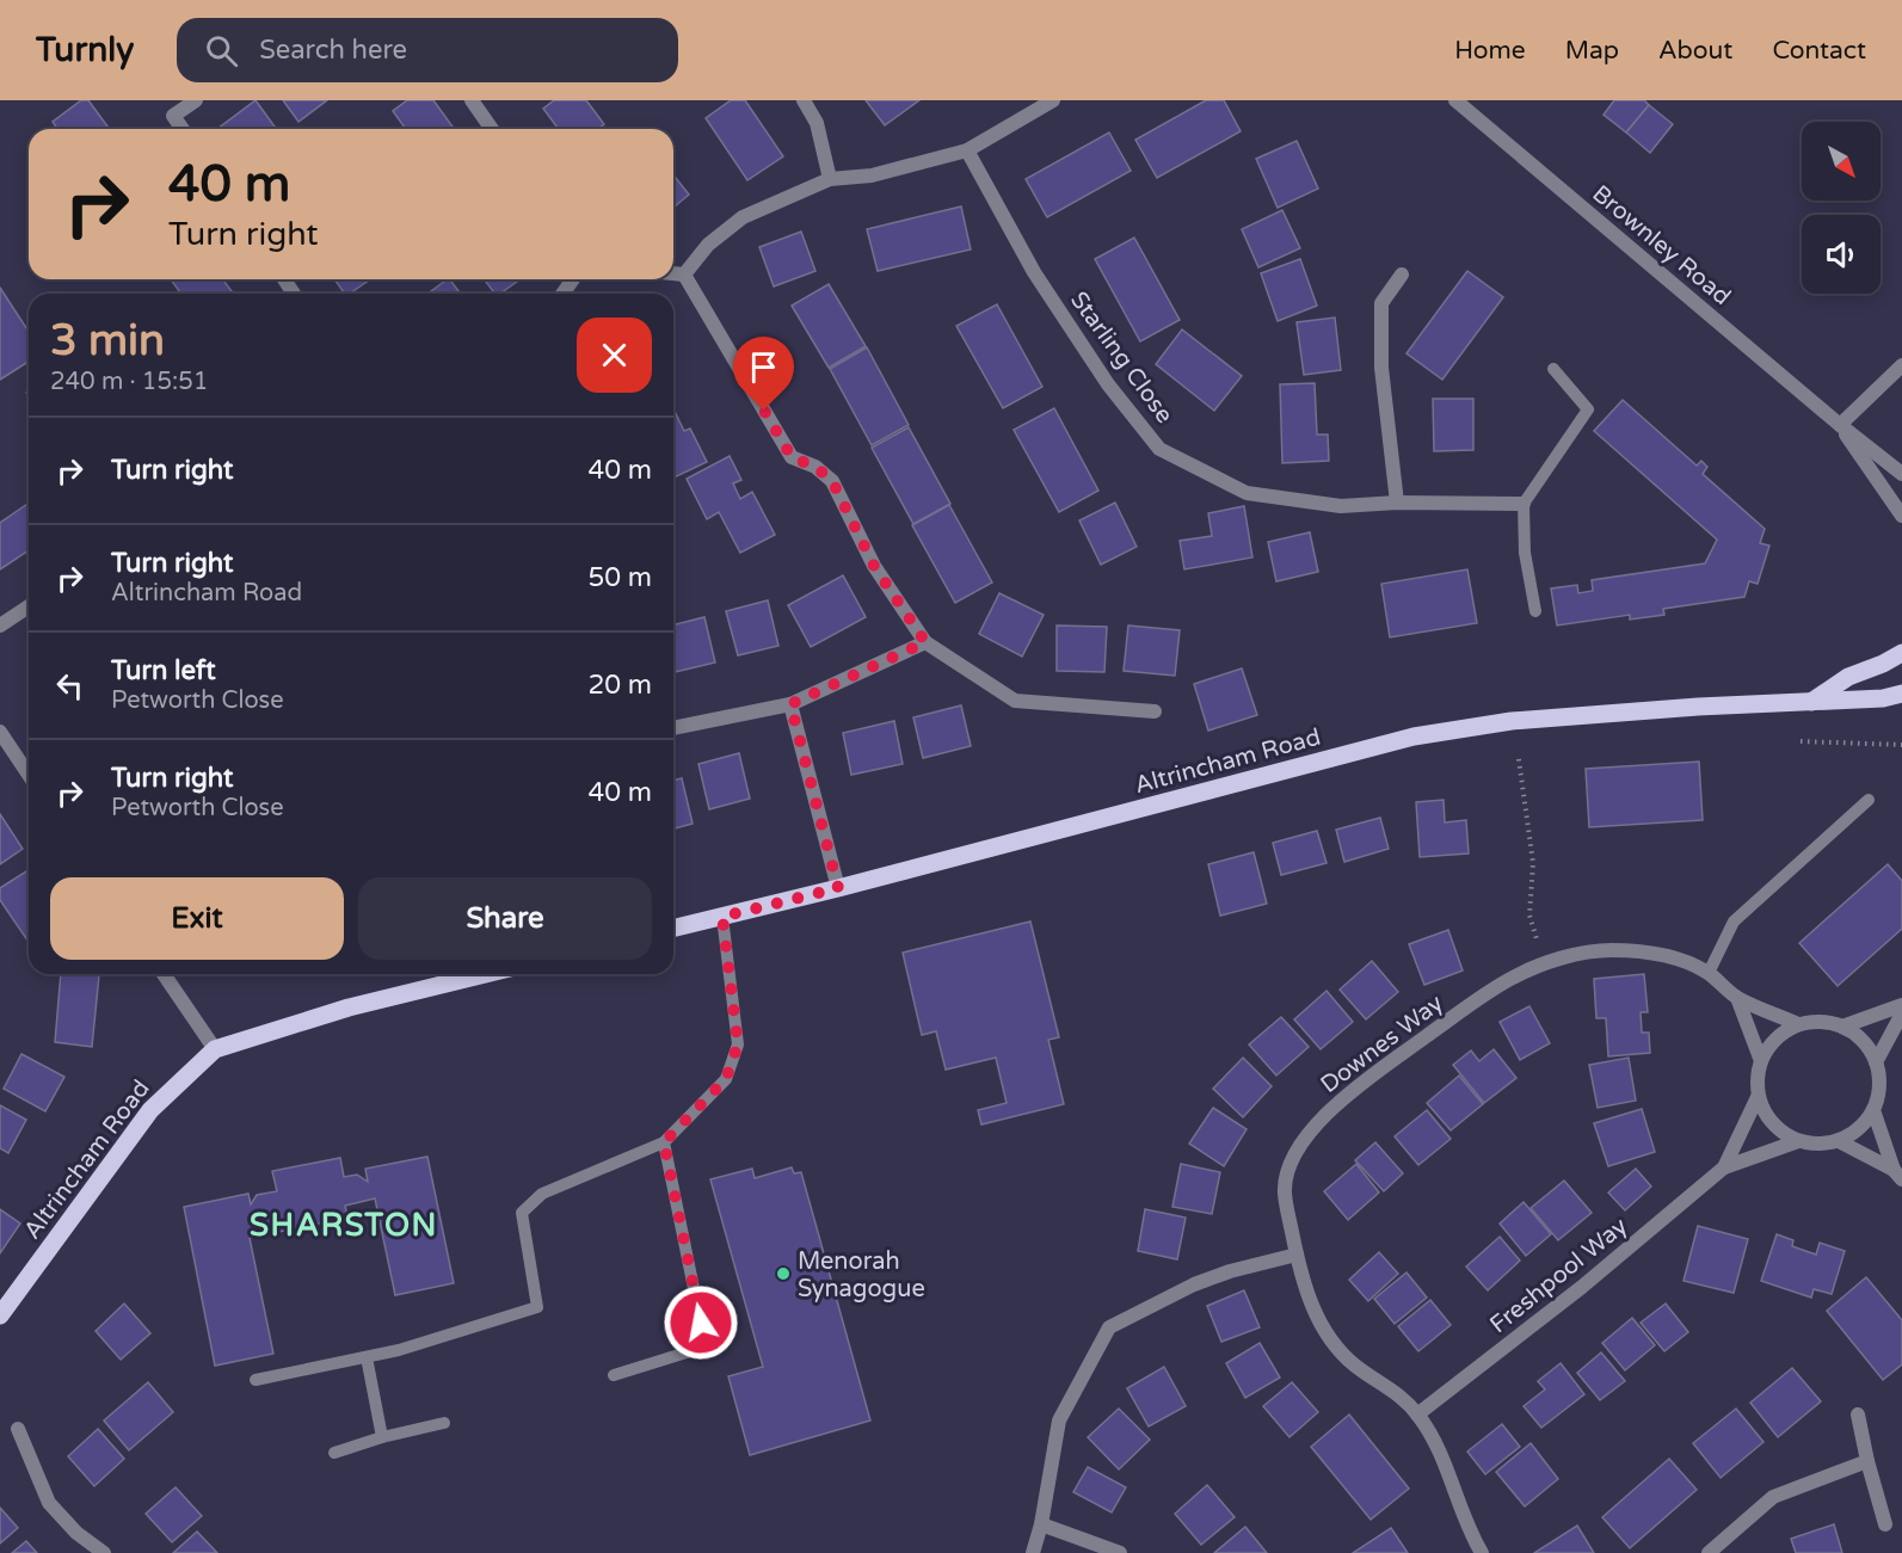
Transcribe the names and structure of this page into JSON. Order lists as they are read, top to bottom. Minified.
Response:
{"streets":{"main road":["Altrincham Road"],"street":["Brownley Road","Starling Close","Downes Way","Freshpool Way"]},"crossings":[["Downes Way","Freshpool Way"]],"districts":["SHARSTON"],"places":["Menorah Synagogue"],"north":"bottom right","page":{"header":"Turnly","search":"Search here","nav":["Home","Map","About","Contact"],"turn":["40 m","Turn right"],"heading":["3 min","240 m · 15:51"],"list":[{"name":"Turn right","value":"40 m"},{"name":"Turn right","note":"Altrincham Road","value":"50 m"},{"name":"Turn left","note":"Petworth Close","value":"20 m"},{"name":"Turn right","note":"Petworth Close","value":"40 m"}],"buttons":["Exit","Share"]}}
